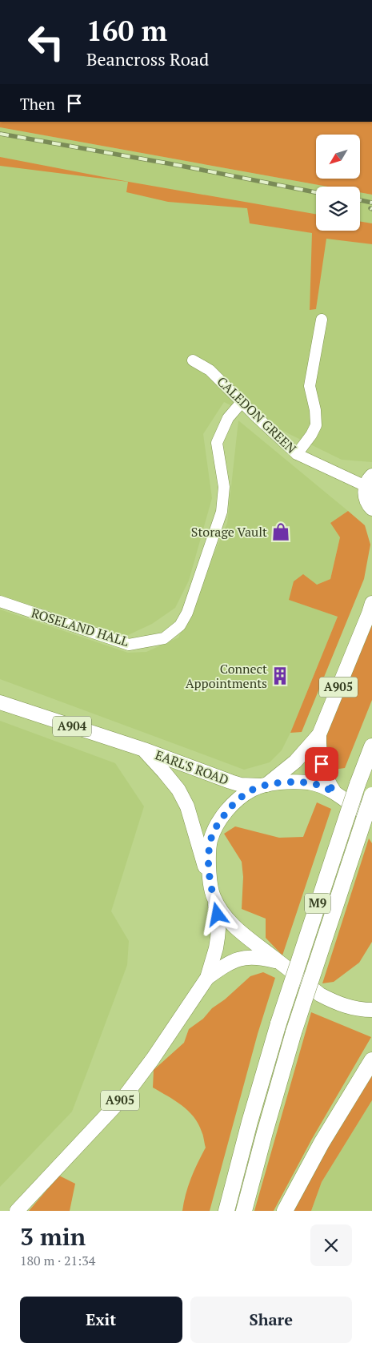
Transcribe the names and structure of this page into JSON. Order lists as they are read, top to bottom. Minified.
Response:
{"streets":{"highway":["M9"],"main road":["A905","A904","EARL'S ROAD"],"street":["CALEDON GREEN","ROSELAND HALL"]},"crossings":[["CALEDON GREEN","ROSELAND HALL"],["A905","EARL'S ROAD"]],"places":{"shop":["Storage Vault"],"building":["Connect Appointments"]},"north":"bottom left","page":{"turn":["160 m","Beancross Road"],"then":"Then","heading":["3 min","180 m · 21:34"],"buttons":["Exit","Share"]}}
